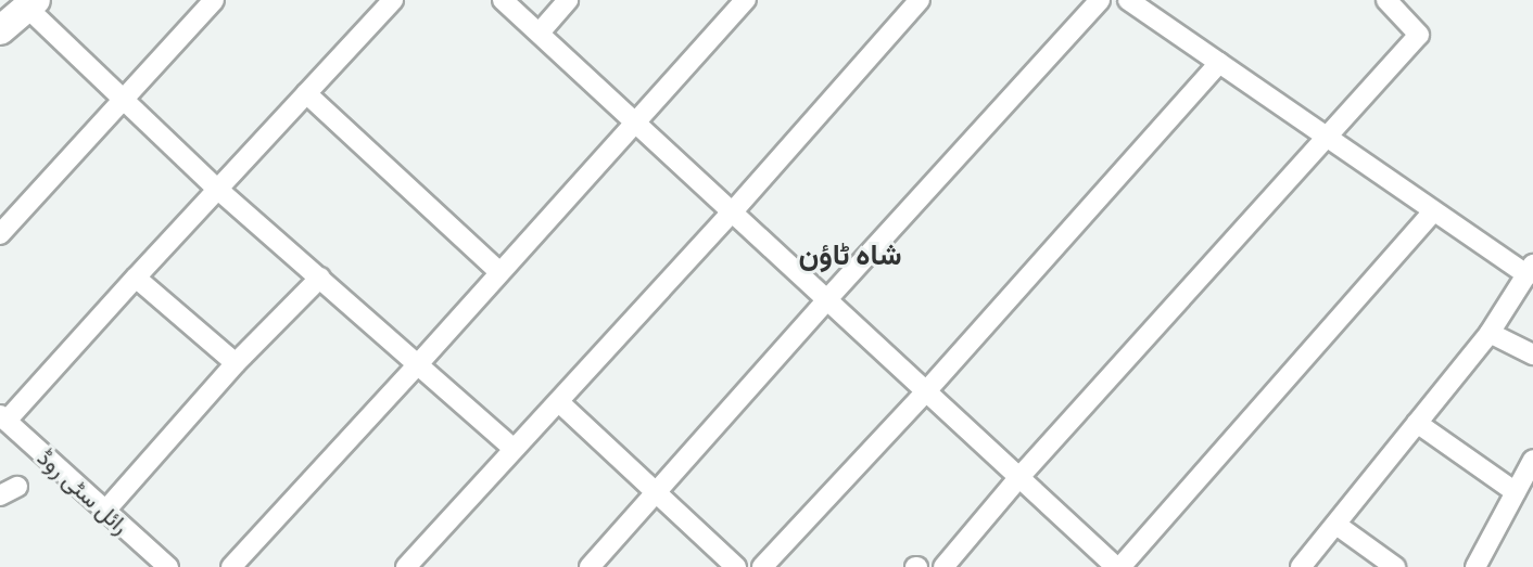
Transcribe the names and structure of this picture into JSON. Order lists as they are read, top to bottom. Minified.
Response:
{"streets":{"street":["رائل سٹی روڈ"]},"districts":["شاہ ٹاؤن"]}
